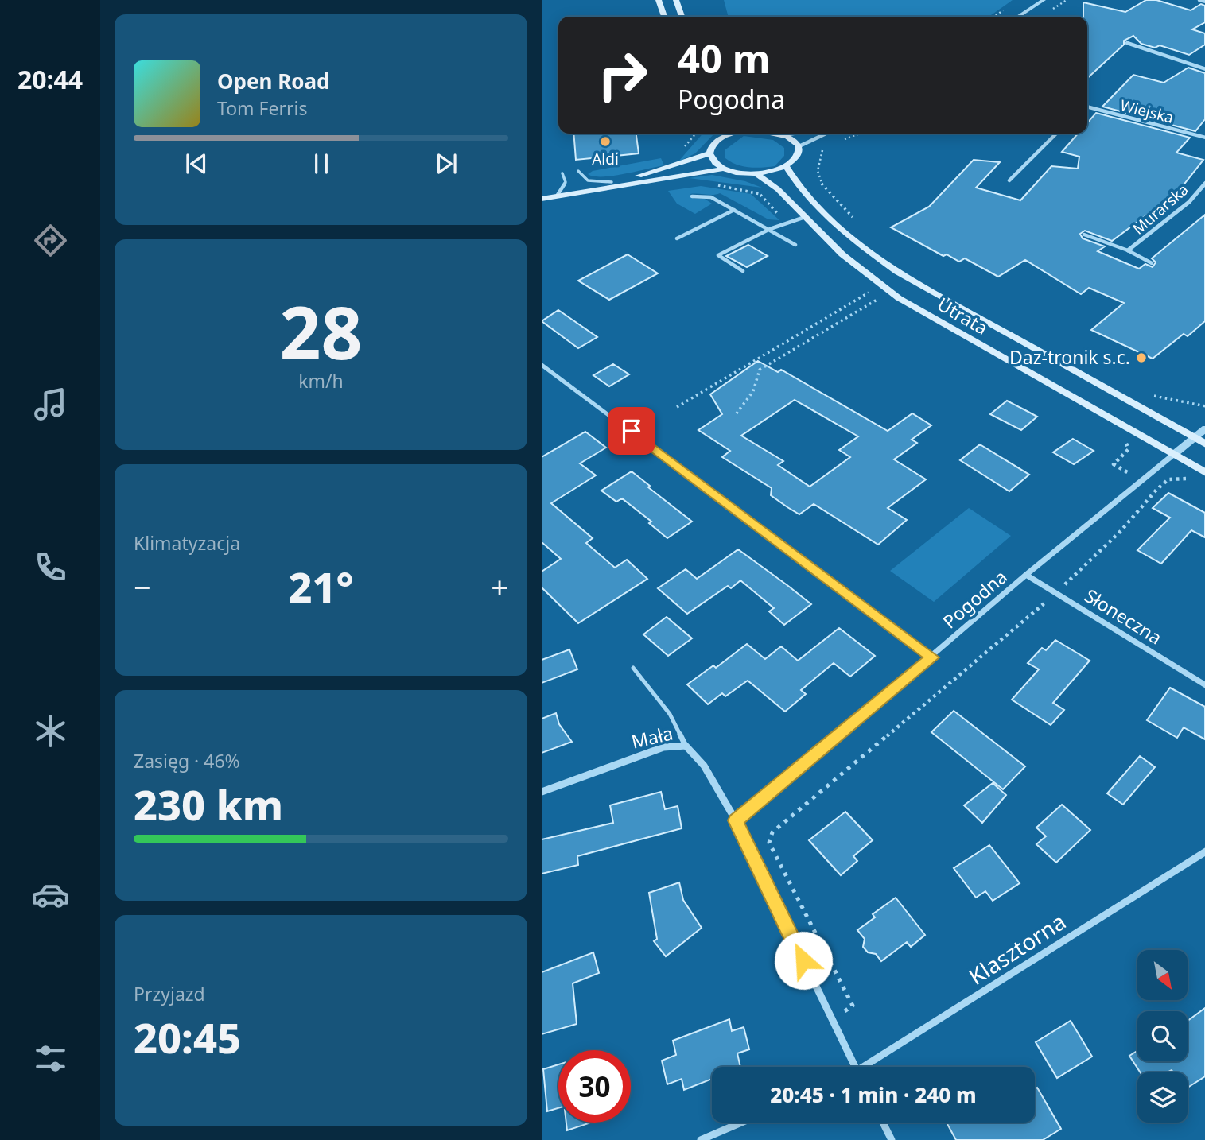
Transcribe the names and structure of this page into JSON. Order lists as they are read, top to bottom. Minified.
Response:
{"streets":{"main road":["Utrata"],"street":["Wiejska","Murarska","Pogodna","Słoneczna","Mała","Klasztorna"]},"crossings":[["Utrata","Pogodna"],["Pogodna","Słoneczna"],["Pogodna","Mała"]],"places":["Aldi","Daz-tronik s.c."],"north":"bottom right","page":{"tabs":"20:44","turn":["40 m","Pogodna"],"song":["Open Road","Tom Ferris"],"tile":[["28","km/h"],"Klimatyzacja",["Zasięg · 46%","230 km"],["Przyjazd","20:45"]],"heat":["−","21°","+"],"limit":"30","trip":"20:45 · 1 min · 240 m"}}
